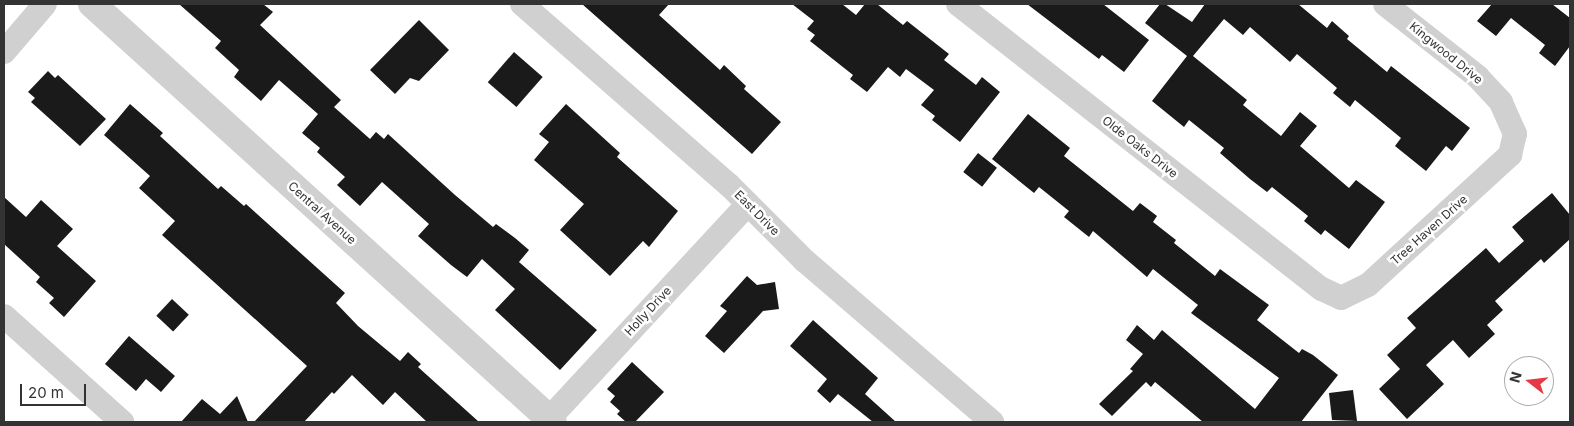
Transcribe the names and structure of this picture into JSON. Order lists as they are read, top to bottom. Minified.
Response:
{"streets":{"street":["Kingwood Drive","Olde Oaks Drive","Central Avenue","East Drive","Tree Haven Drive","Holly Drive"]},"crossings":[["Kingwood Drive","Tree Haven Drive"],["Olde Oaks Drive","Tree Haven Drive"],["Central Avenue","Holly Drive"],["East Drive","Holly Drive"]],"scale_bar":"20 m","north":"left"}
